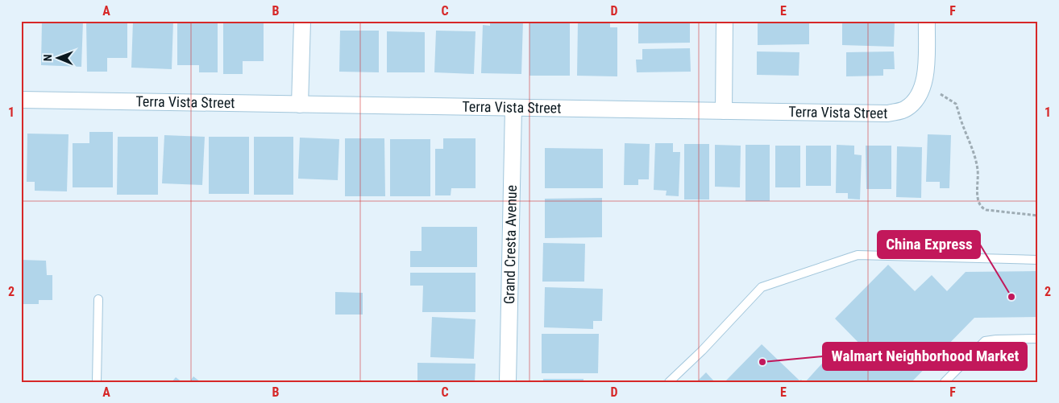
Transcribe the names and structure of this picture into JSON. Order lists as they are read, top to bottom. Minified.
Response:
{"streets":{"street":["Terra Vista Street","Grand Cresta Avenue"]},"crossings":[["Terra Vista Street","Grand Cresta Avenue"]],"places":["China Express","Walmart Neighborhood Market"],"north":"left","grid":{"columns":["A","B","C","D","E","F"],"rows":["1","2"]}}
